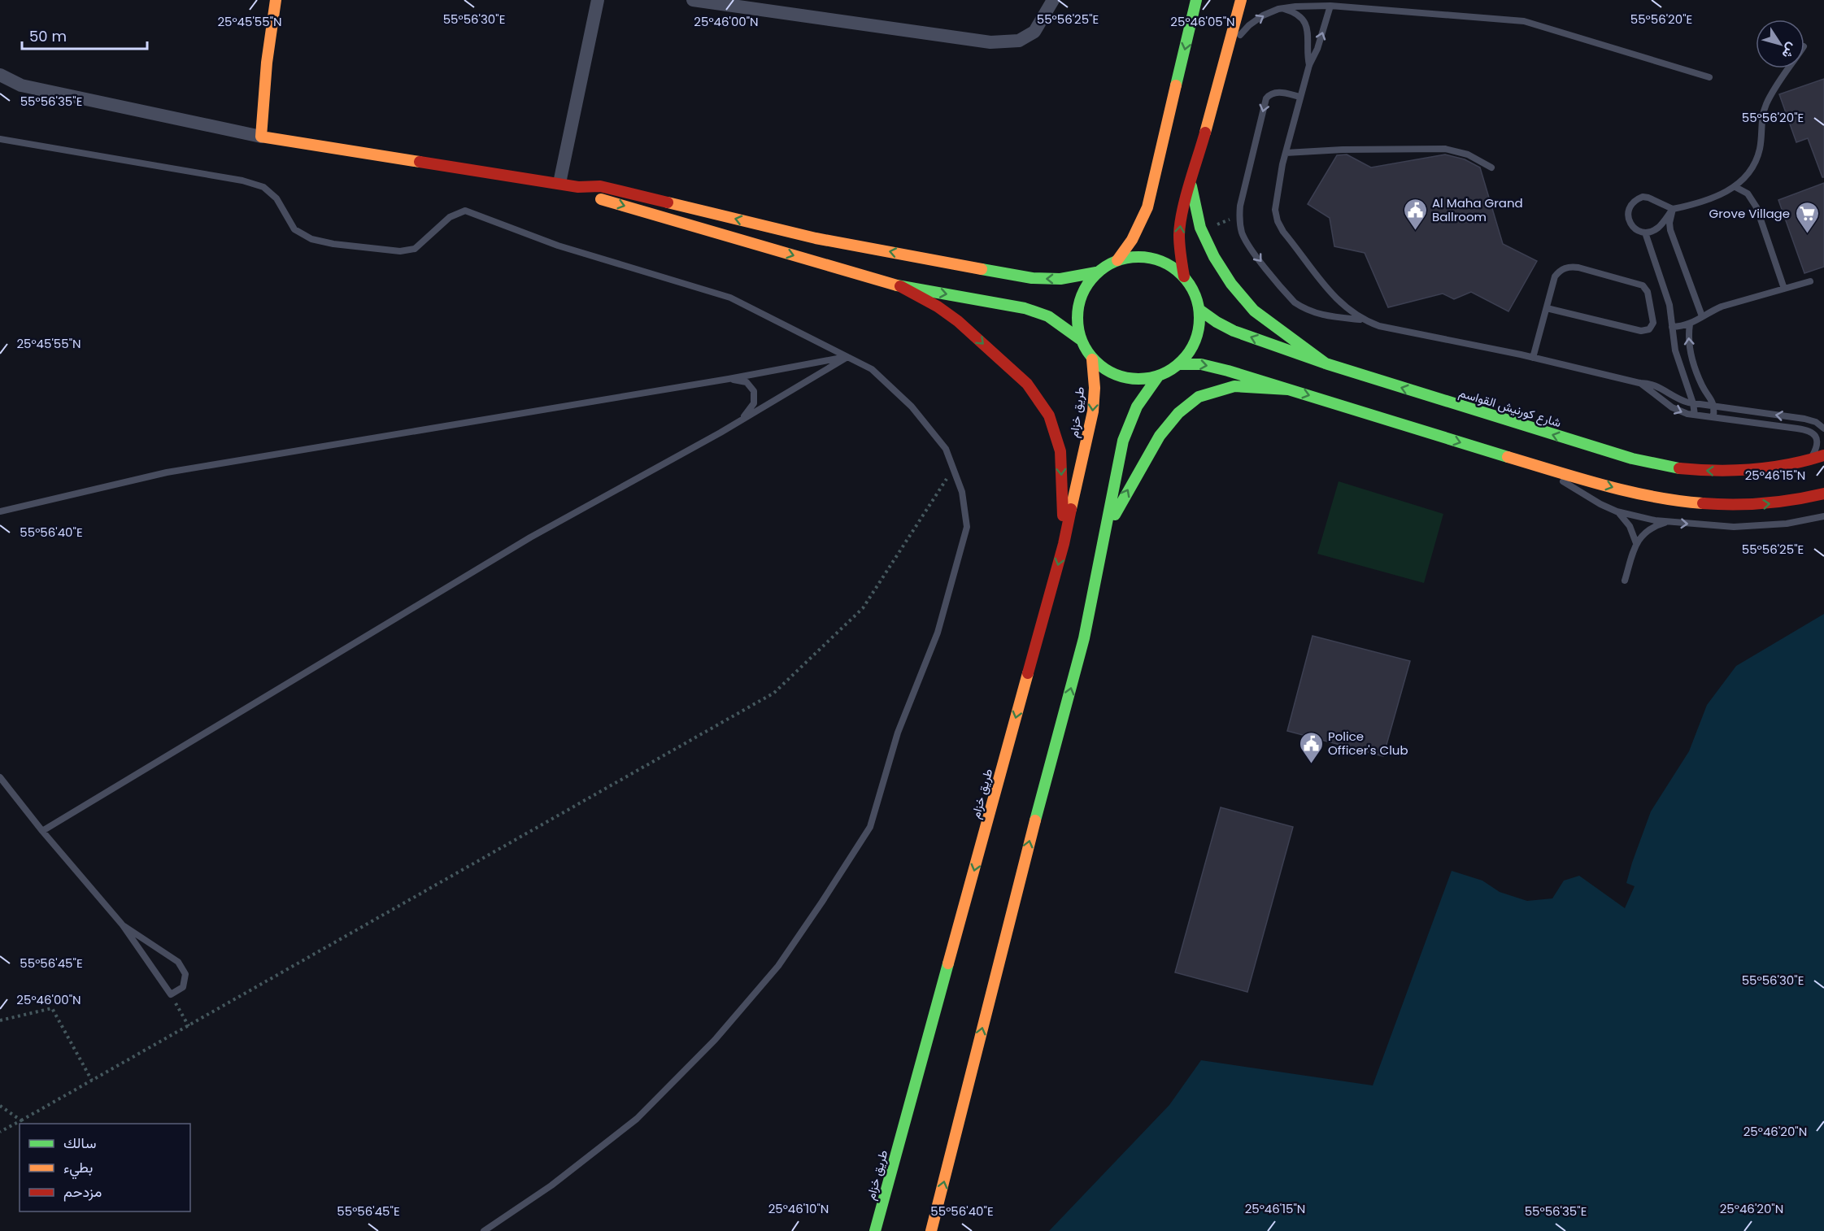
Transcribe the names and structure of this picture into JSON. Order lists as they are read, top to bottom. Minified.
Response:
{"streets":{"main road":["شارع كورنيش القواسم","طريق خزام"]},"crossings":[["شارع كورنيش القواسم","طريق خزام"]],"places":{"public building":["Al Maha Grand Ballroom","Police Officer's Club"],"supermarket":["Grove Village"]},"legend":["سالك","بطيء","مزدحم"],"scale_bar":"50 m","north":"bottom right","coordinates":["55°56'20\"E","55°56'30\"E","55°56'25\"E","25°45'55\"N","25°46'00\"N","25°46'05\"N","55°56'35\"E","25°46'15\"N","55°56'40\"E","55°56'45\"E","25°46'20\"N","25°46'10\"N"]}
